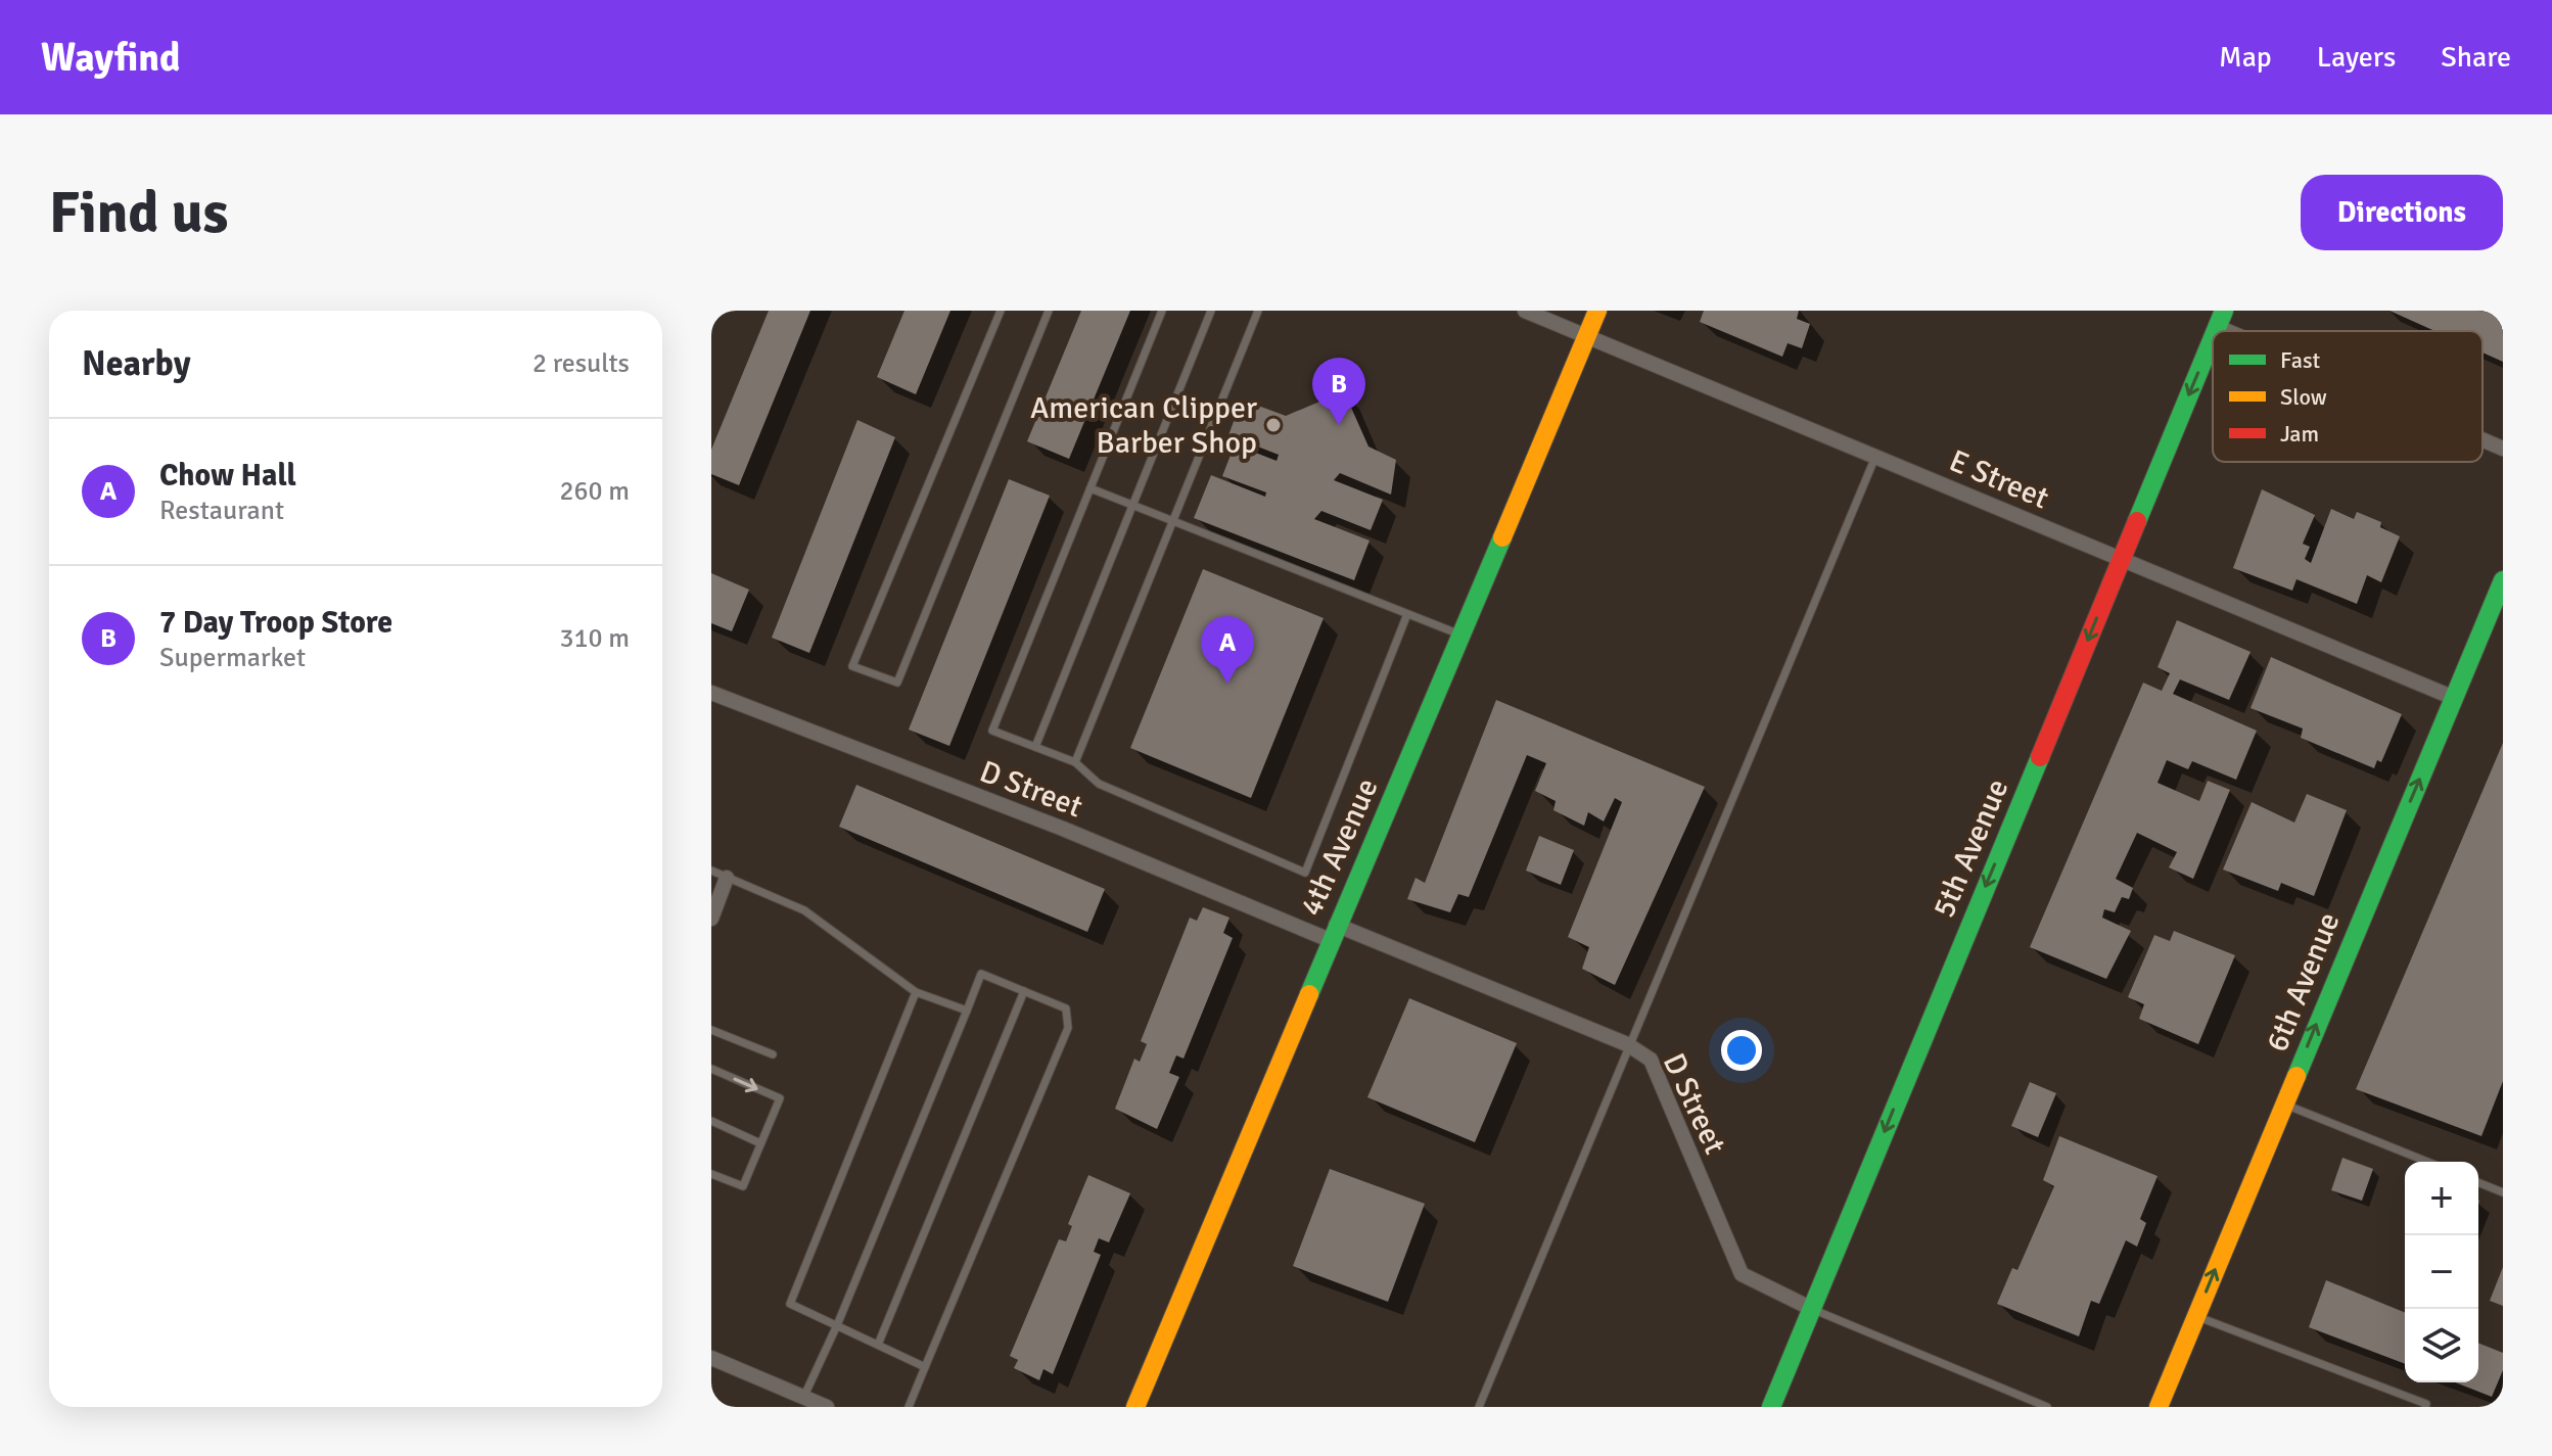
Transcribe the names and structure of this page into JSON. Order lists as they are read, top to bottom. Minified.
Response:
{"streets":{"street":["E Street","D Street","4th Avenue","5th Avenue","6th Avenue"]},"crossings":[["E Street","4th Avenue"],["E Street","5th Avenue"],["E Street","6th Avenue"],["D Street","4th Avenue"],["D Street","5th Avenue"]],"one_way":["5th Avenue","6th Avenue"],"places":["American Clipper Barber Shop"],"legend":["Fast","Slow","Jam"],"page":{"header":"Wayfind","nav":["Map","Layers","Share"],"buttons":"Directions","title":"Find us","heading":["Nearby","2 results"],"pins":["B","A"],"list":[{"mark":"A","name":"Chow Hall","note":"Restaurant","value":"260 m"},{"mark":"B","name":"7 Day Troop Store","note":"Supermarket","value":"310 m"}],"map_buttons":["+","−"]}}
